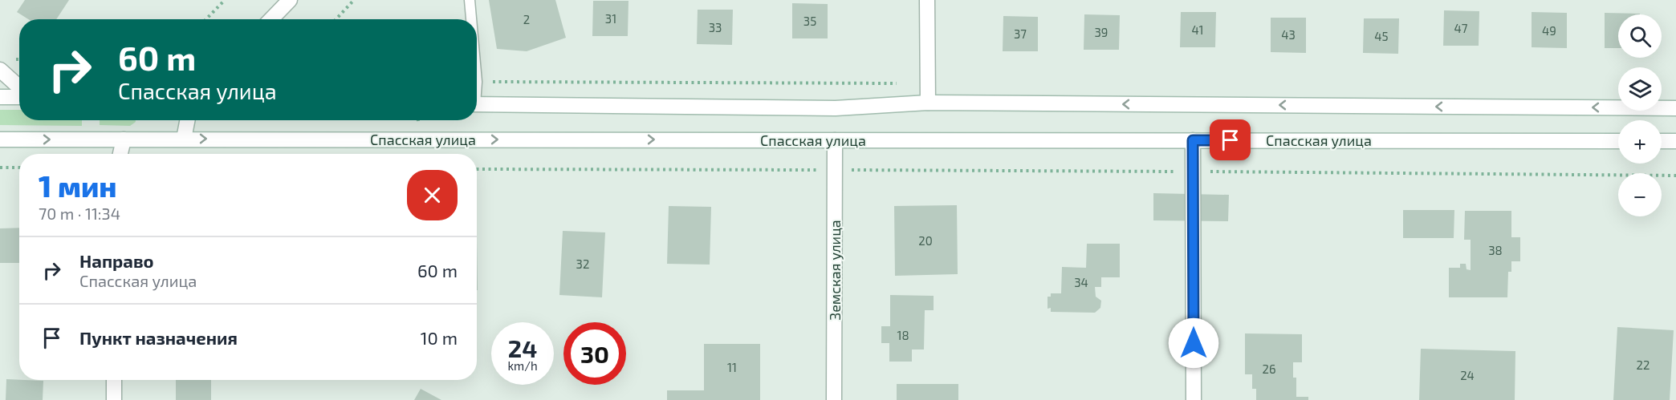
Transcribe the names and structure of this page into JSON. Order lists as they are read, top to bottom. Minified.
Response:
{"streets":{"street":["Спасская улица","Земская улица"]},"crossings":[["Спасская улица","Земская улица"]],"house_numbers":["31","2","35","33","47","41","49","39","37","43","45","20","38","32","34","18","22","11","26","24"],"page":{"map_buttons":["+","−"],"turn":["60 m","Спасская улица"],"heading":["1 мин","70 m · 11:34"],"list":[{"name":"Направо","note":"Спасская улица","value":"60 m"},{"name":"Пункт назначения","value":"10 m"}],"speed":"24 km/h","limit":"30"}}
